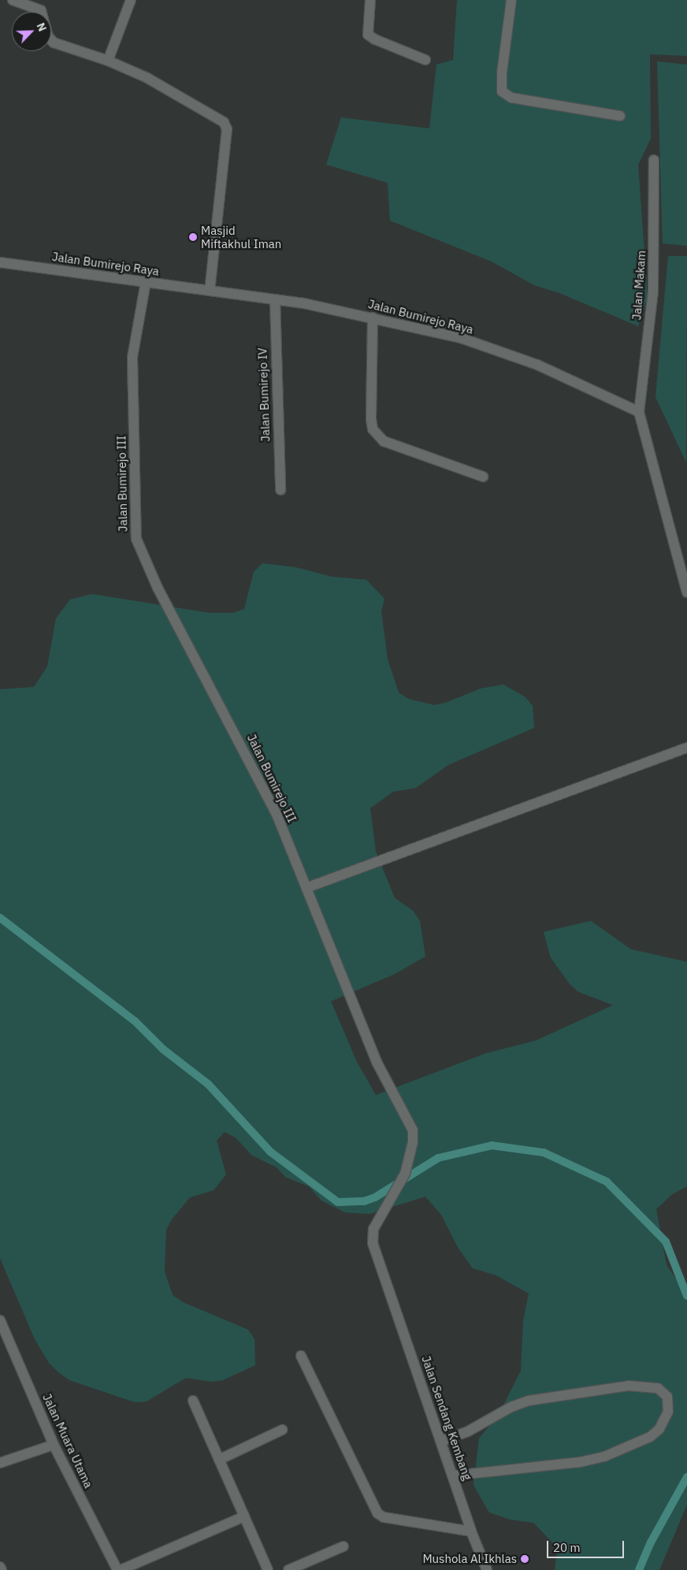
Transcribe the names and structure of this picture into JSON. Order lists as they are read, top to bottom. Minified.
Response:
{"streets":{"street":["Jalan Bumirejo Raya","Jalan Makam","Jalan Bumirejo IV","Jalan Bumirejo III","Jalan Sendang Kembang","Jalan Muara Utama"]},"crossings":[["Jalan Bumirejo Raya","Jalan Makam"],["Jalan Bumirejo Raya","Jalan Bumirejo IV"],["Jalan Bumirejo Raya","Jalan Bumirejo III"],["Jalan Bumirejo III","Jalan Sendang Kembang"]],"places":["Masjid Miftakhul Iman","Mushola Al Ikhlas"],"scale_bar":"20 m","north":"top right"}
